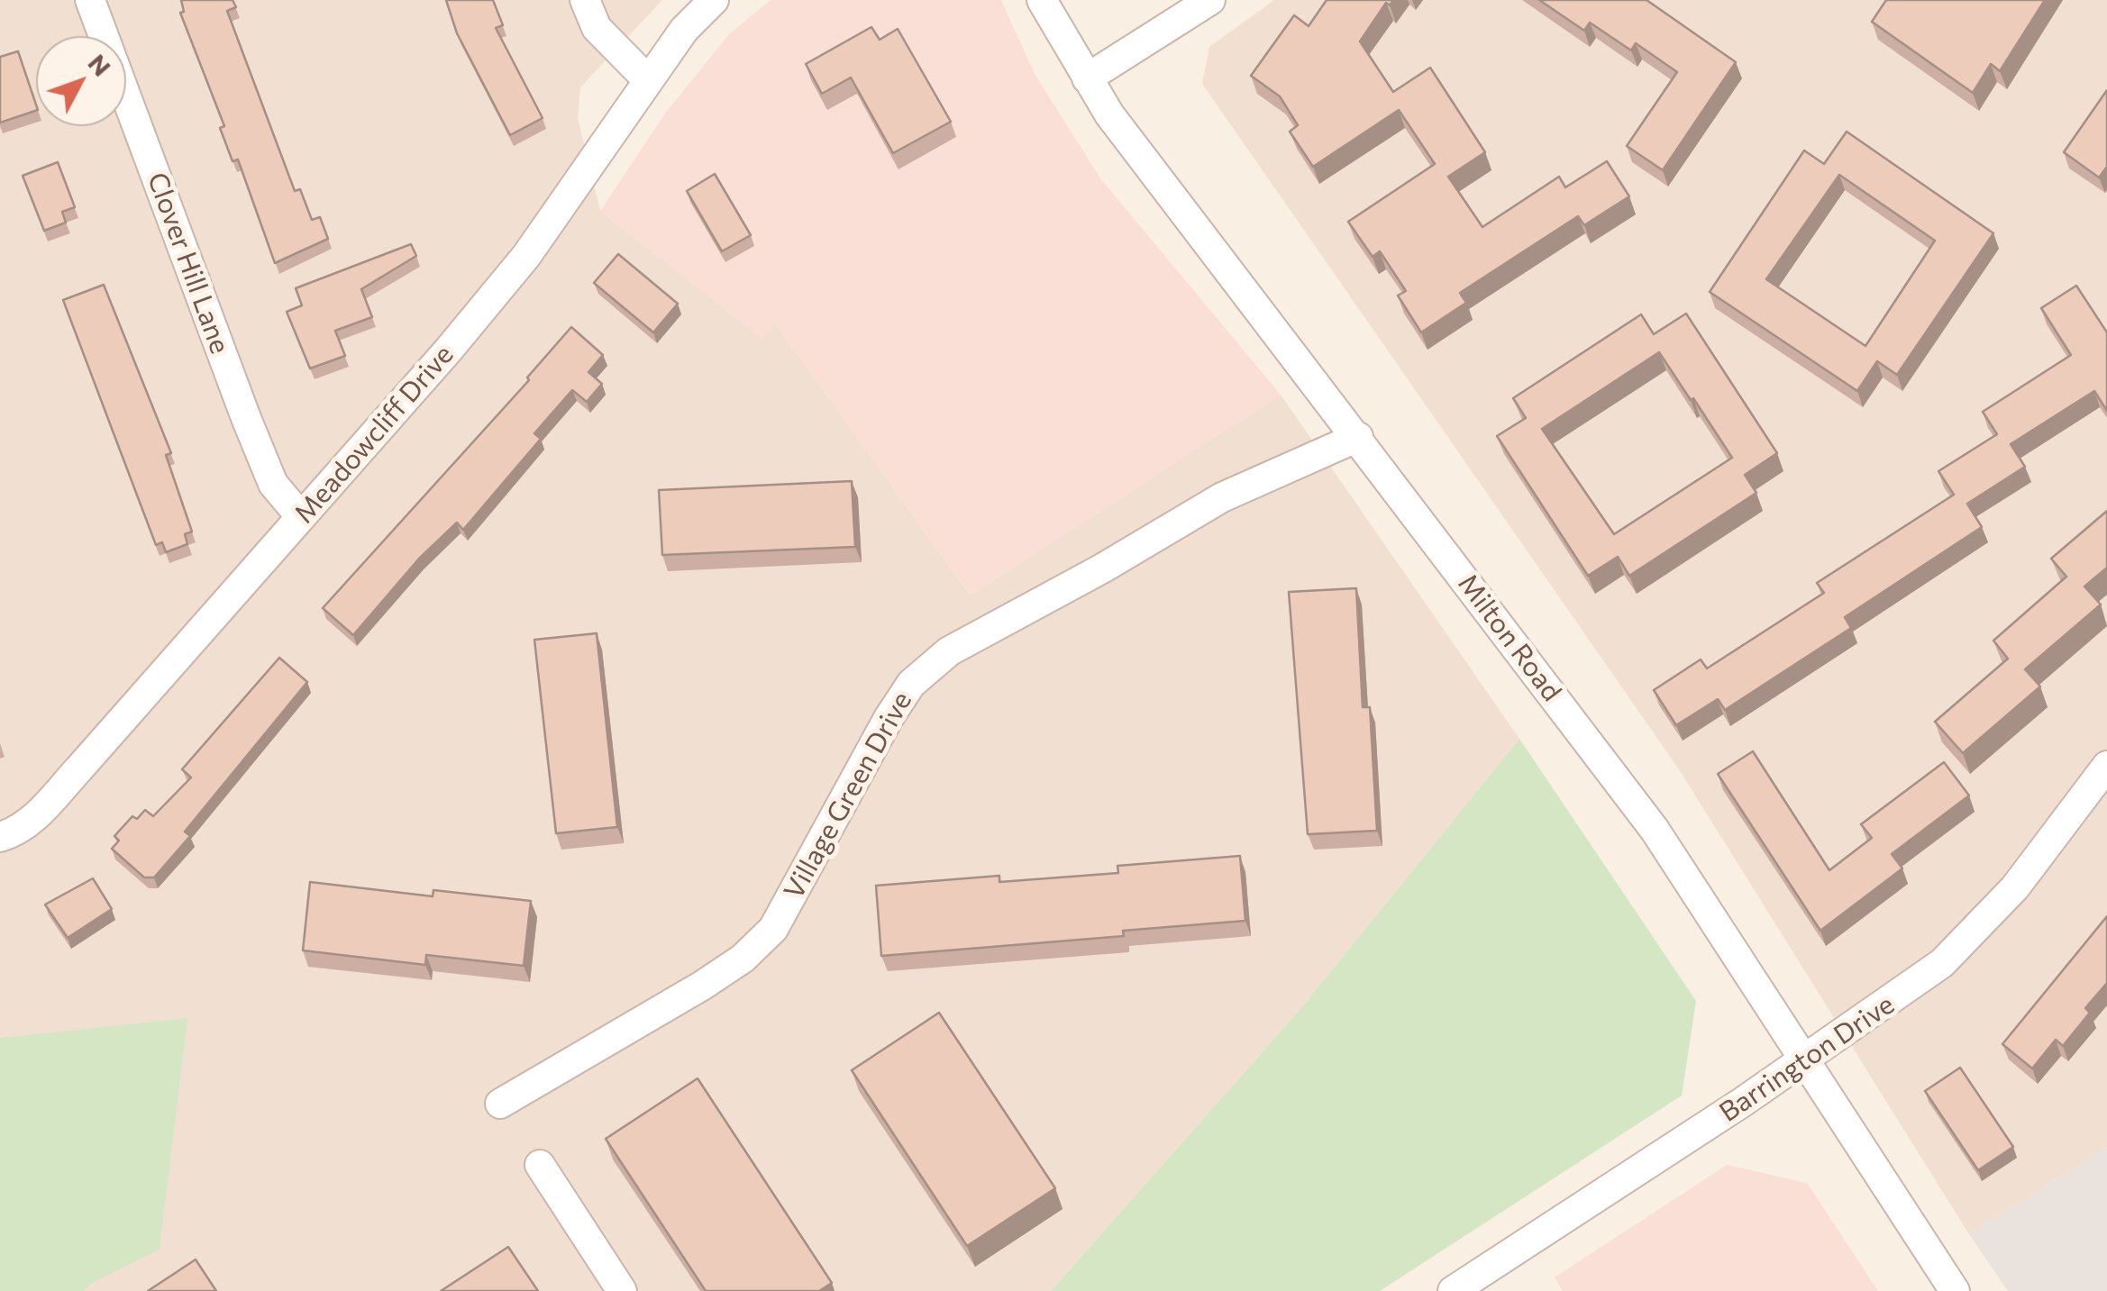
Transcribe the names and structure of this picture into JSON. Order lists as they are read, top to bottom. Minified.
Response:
{"streets":{"street":["Clover Hill Lane","Meadowcliff Drive","Milton Road","Village Green Drive","Barrington Drive"]},"crossings":[["Clover Hill Lane","Meadowcliff Drive"],["Milton Road","Village Green Drive"],["Milton Road","Barrington Drive"]],"north":"top right"}
